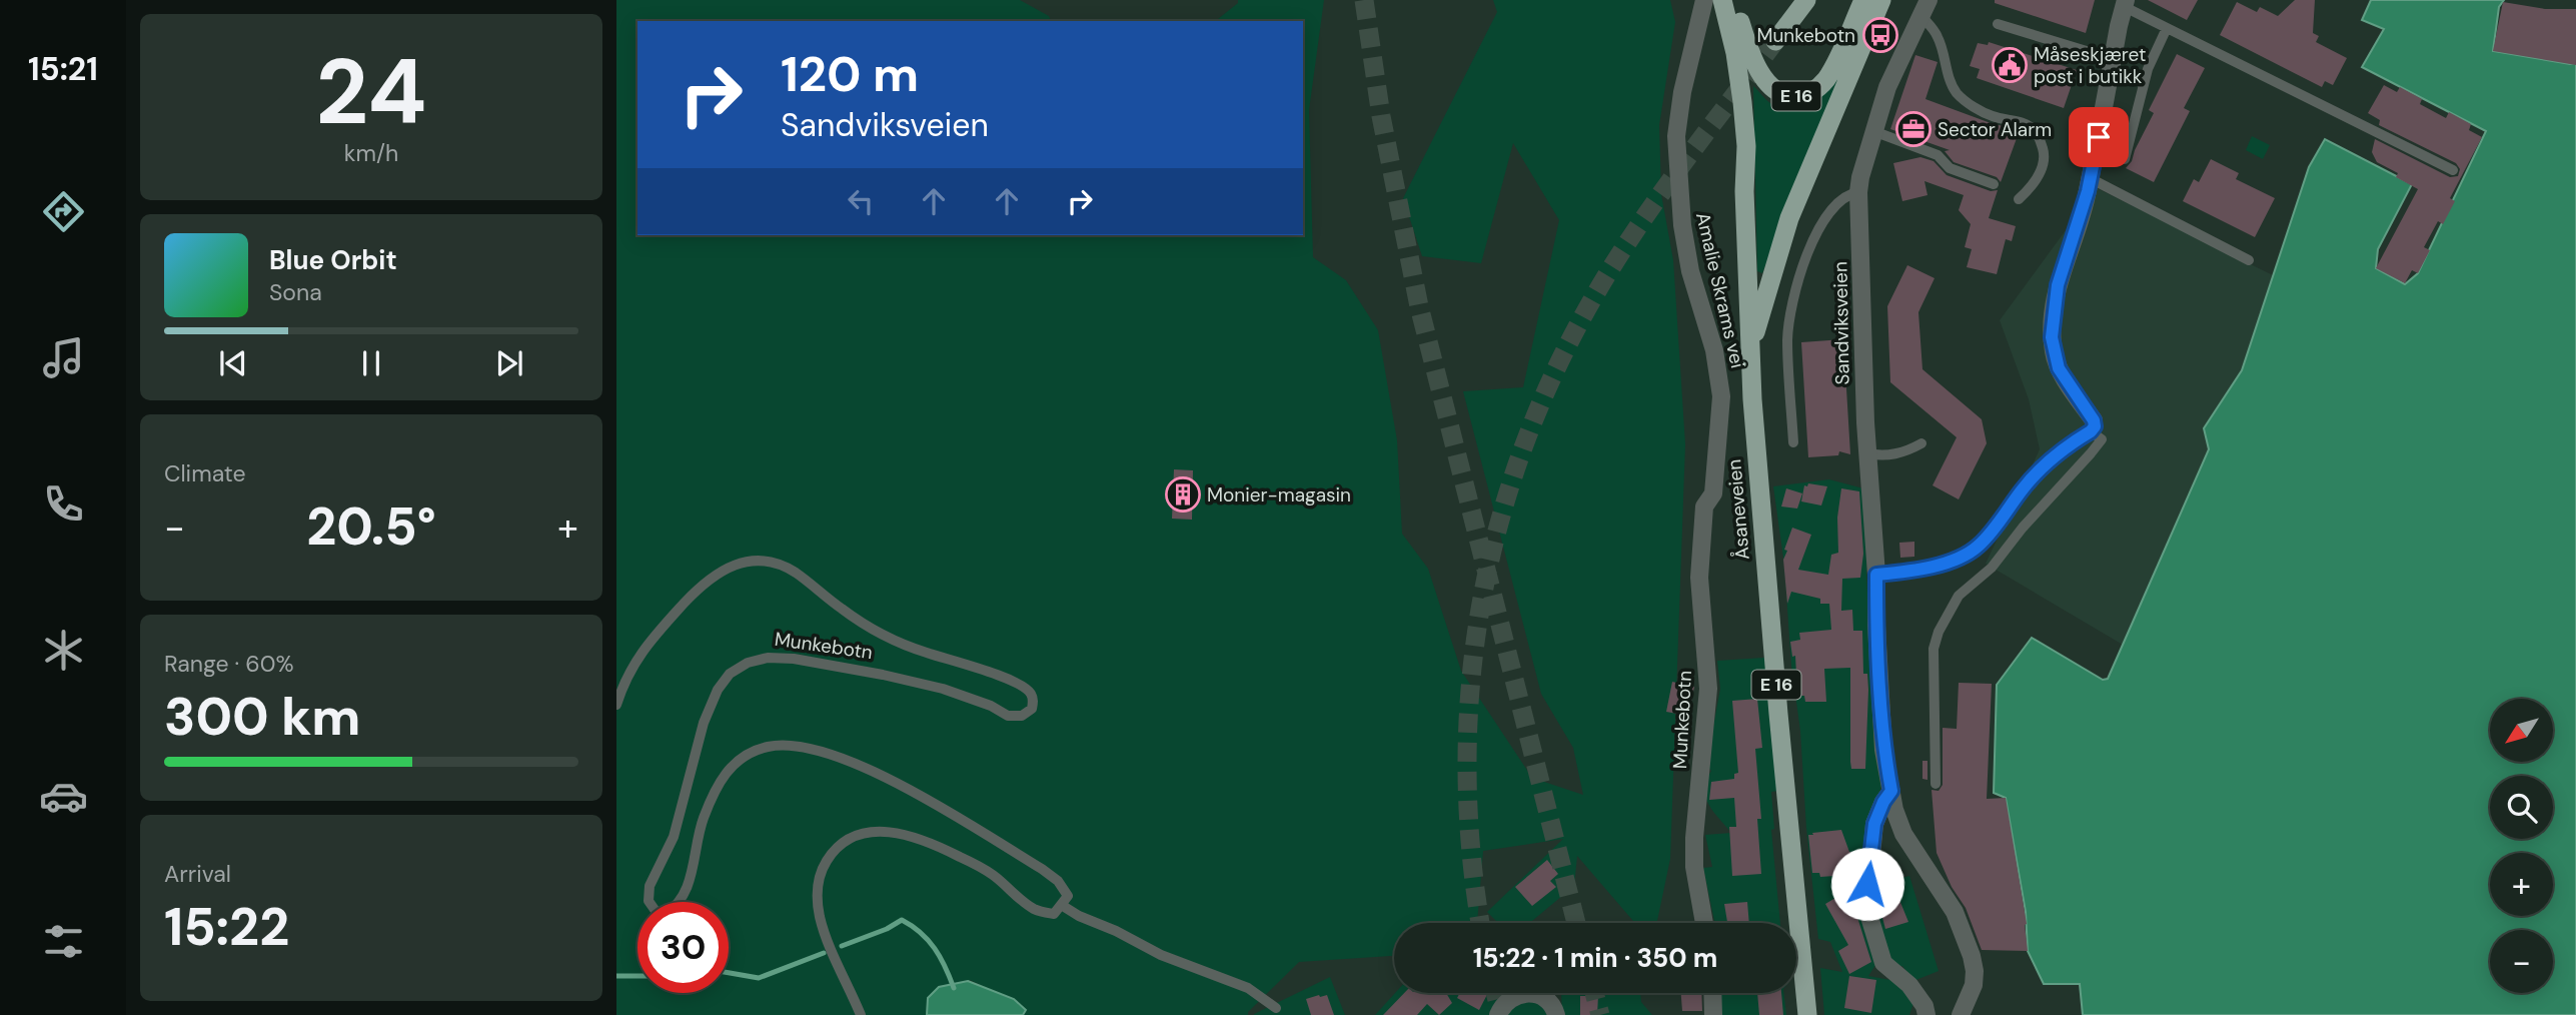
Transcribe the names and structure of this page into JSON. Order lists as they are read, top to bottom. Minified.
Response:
{"streets":{"highway":["E 16","Åsaneveien"],"street":["Amalie Skrams vei","Sandviksveien","Munkebotn"]},"crossings":[["E 16","Åsaneveien"],["Amalie Skrams vei","Munkebotn"]],"places":{"bus stop":["Munkebotn"],"public building":["Måseskjæret post i butikk"],"office":["Sector Alarm"],"building":["Monier-magasin"]},"north":"bottom left","page":{"tabs":"15:21","tile":[["24","km/h"],"Climate",["Range · 60%","300 km"],["Arrival","15:22"]],"turn":["120 m","Sandviksveien"],"song":["Blue Orbit","Sona"],"heat":["−","20.5°","+"],"map_buttons":["+","−"],"limit":"30","trip":"15:22 · 1 min · 350 m"}}
